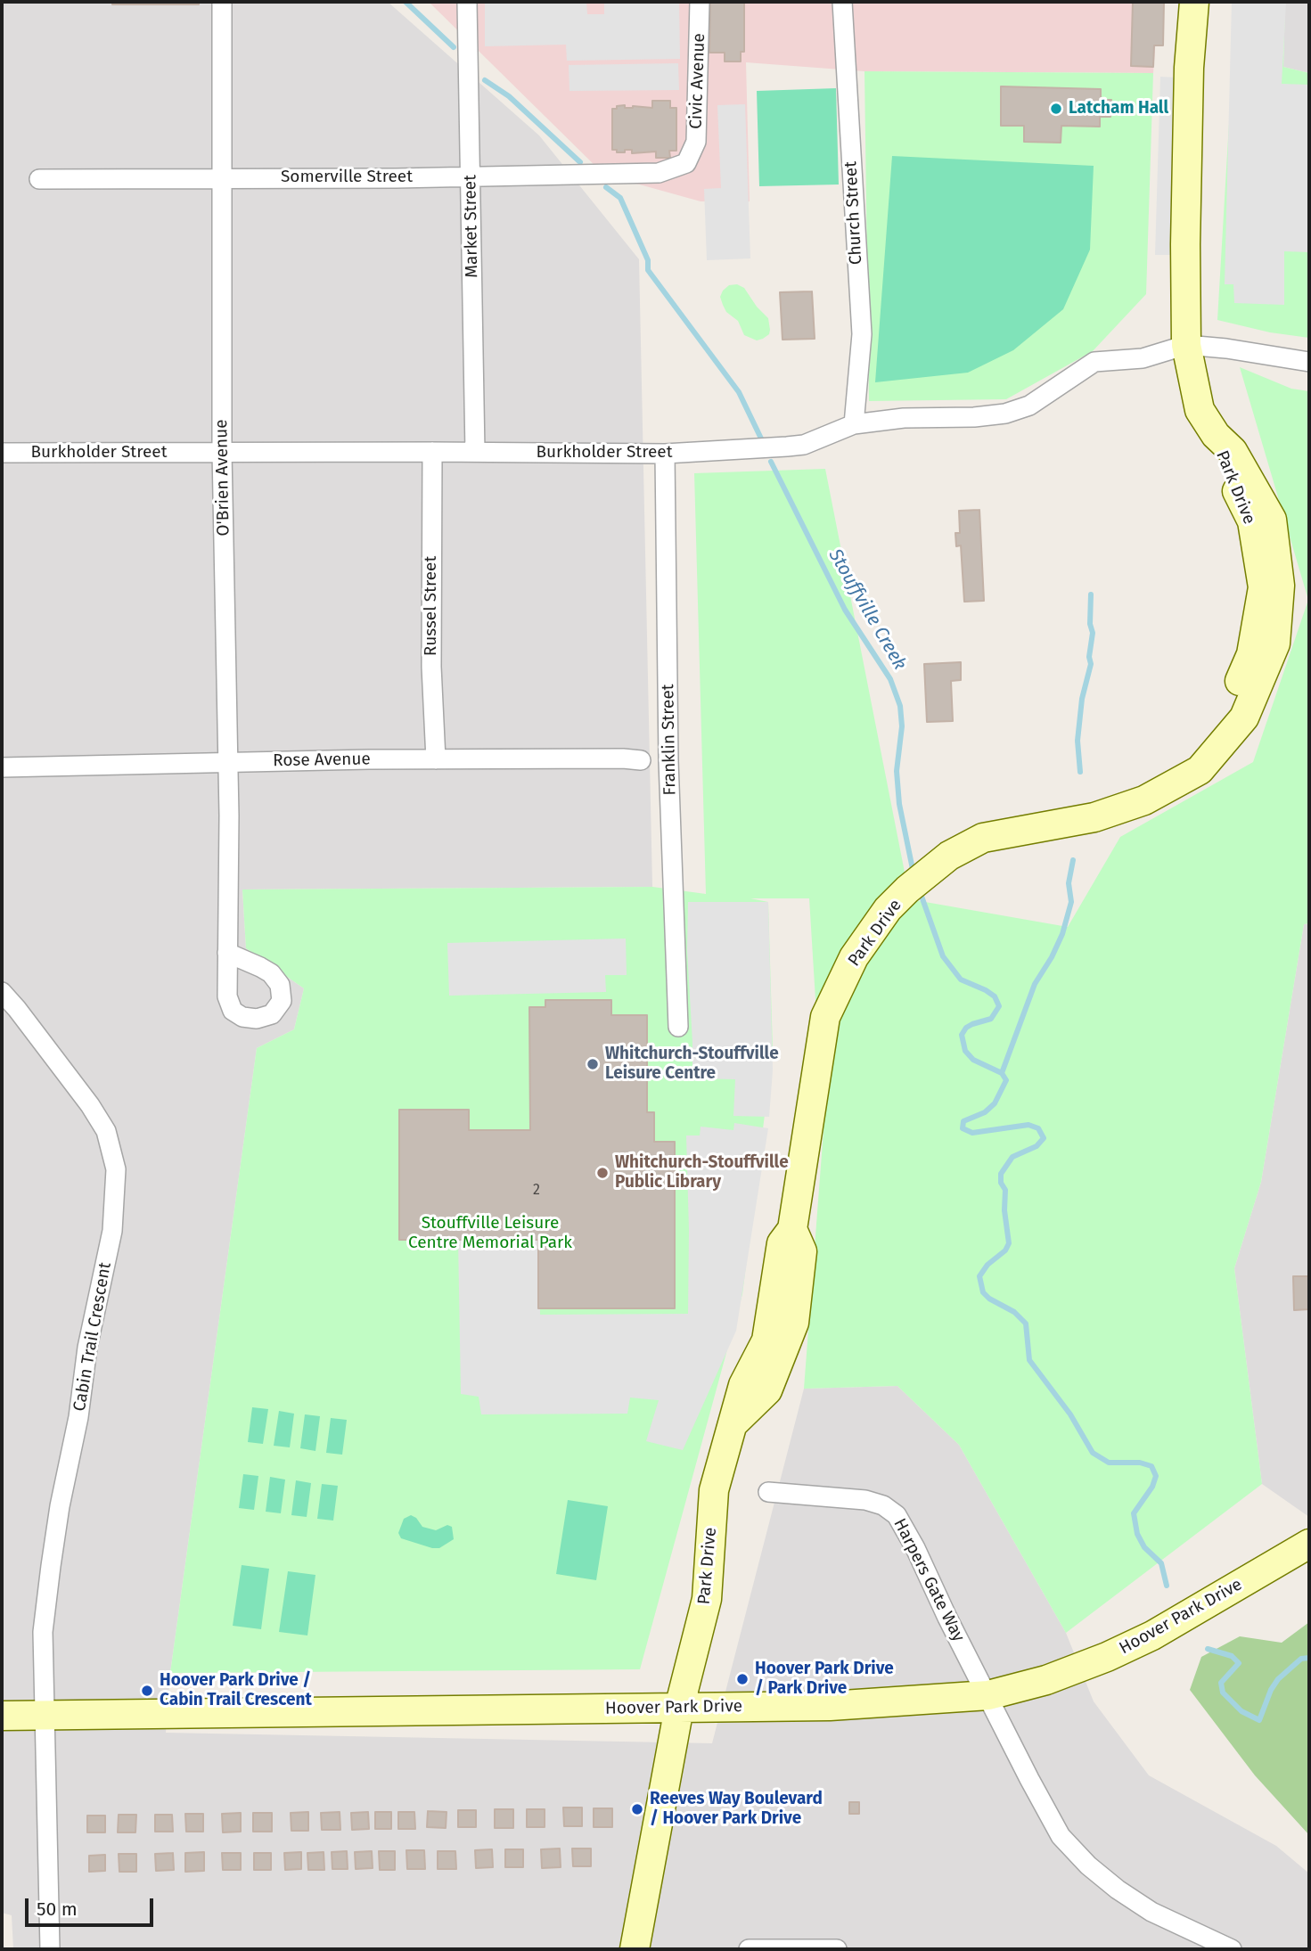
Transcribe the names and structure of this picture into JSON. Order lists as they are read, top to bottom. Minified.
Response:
{"streets":{"street":["Civic Avenue","Somerville Street","Church Street","Market Street","Burkholder Street","O'Brien Avenue","Park Drive","Russel Street","Franklin Street","Rose Avenue","Cabin Trail Crescent","Harpers Gate Way","Hoover Park Drive"]},"crossings":[["Civic Avenue","Somerville Street"],["Somerville Street","Market Street"],["Somerville Street","O'Brien Avenue"],["Church Street","Burkholder Street"],["Market Street","Burkholder Street"],["Burkholder Street","O'Brien Avenue"],["Burkholder Street","Park Drive"],["Burkholder Street","Russel Street"],["Burkholder Street","Franklin Street"],["O'Brien Avenue","Rose Avenue"],["Park Drive","Hoover Park Drive"],["Russel Street","Rose Avenue"],["Cabin Trail Crescent","Hoover Park Drive"],["Harpers Gate Way","Hoover Park Drive"]],"water":["Stouffville Creek"],"parks":["Stouffville Leisure Centre Memorial Park"],"places":["Latcham Hall","Whitchurch-Stouffville Leisure Centre","Whitchurch-Stouffville Public Library","Hoover Park Drive / Park Drive","Hoover Park Drive / Cabin Trail Crescent","Reeves Way Boulevard / Hoover Park Drive"],"house_numbers":["2"],"scale_bar":"50 m"}
